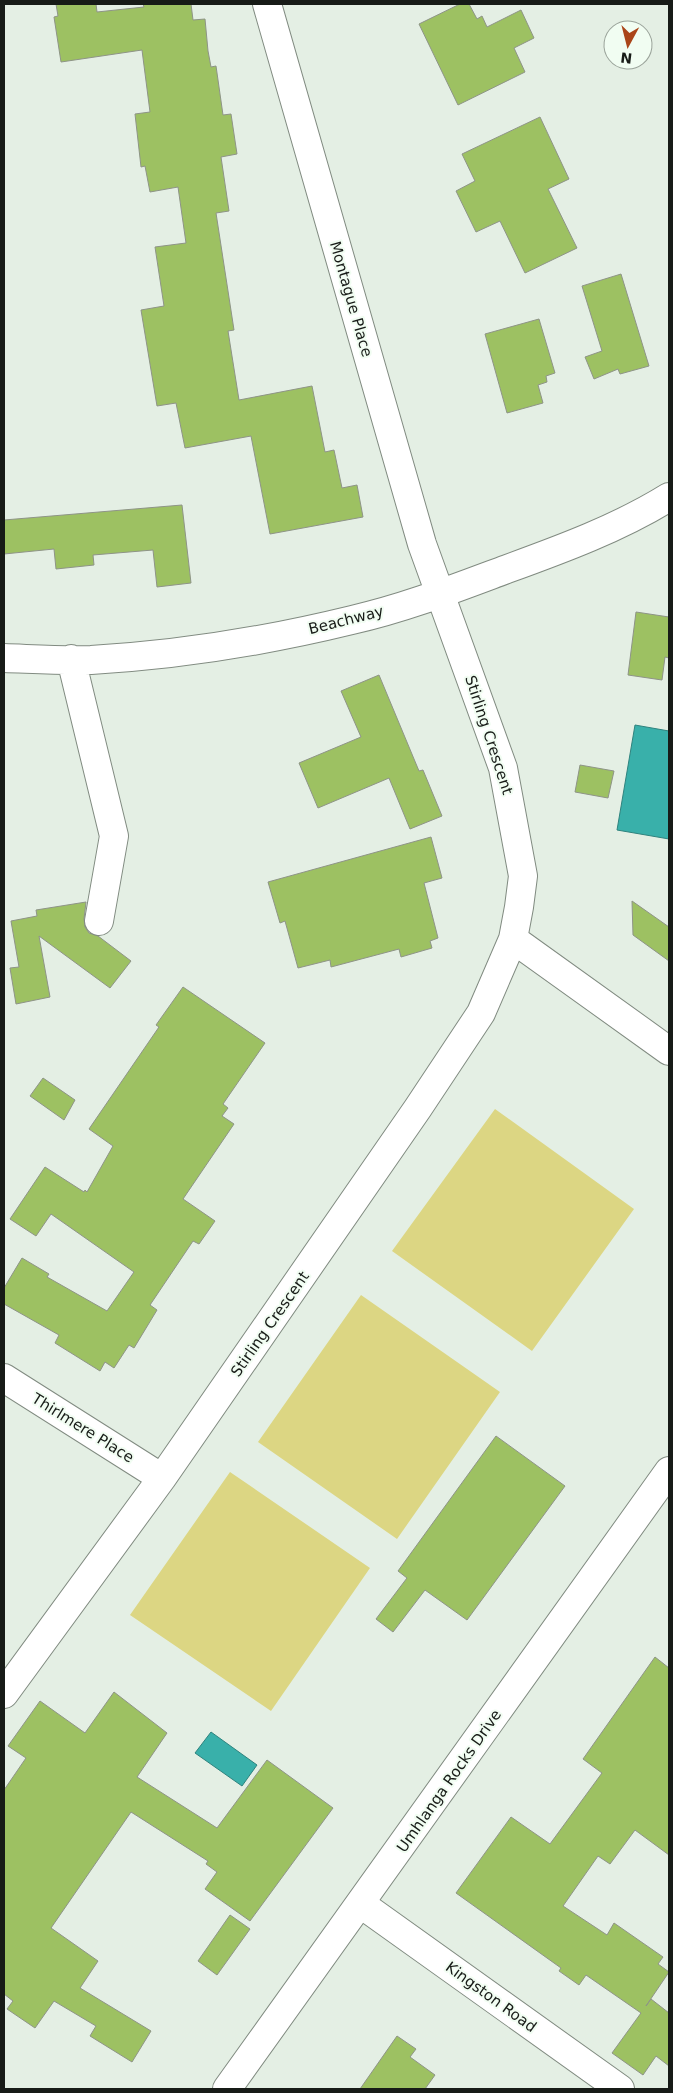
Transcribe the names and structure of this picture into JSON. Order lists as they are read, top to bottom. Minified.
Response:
{"streets":{"street":["Montague Place","Beachway","Stirling Crescent","Thirlmere Place","Umhlanga Rocks Drive","Kingston Road"]},"crossings":[["Montague Place","Beachway"],["Montague Place","Stirling Crescent"],["Beachway","Stirling Crescent"],["Stirling Crescent","Thirlmere Place"],["Umhlanga Rocks Drive","Kingston Road"]],"north":"bottom"}
